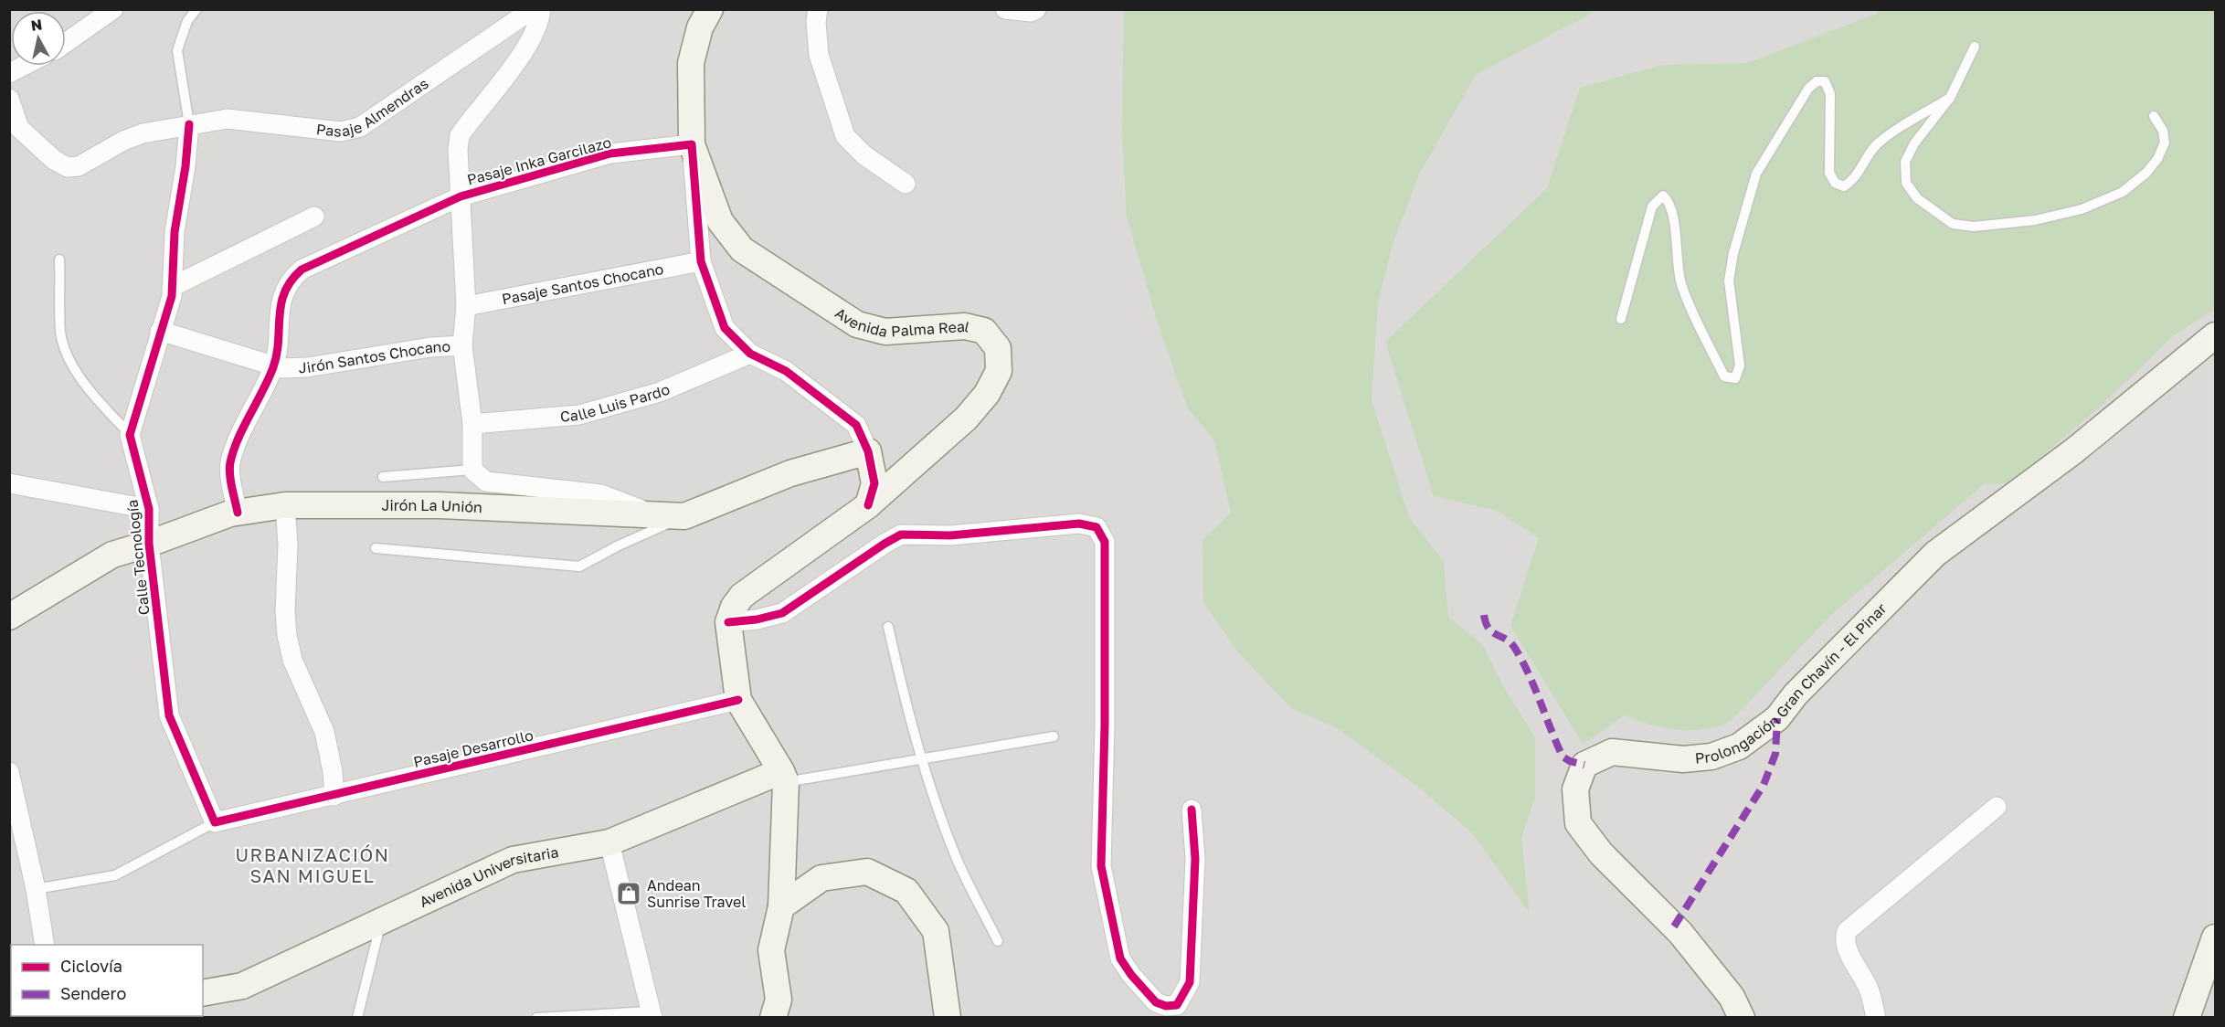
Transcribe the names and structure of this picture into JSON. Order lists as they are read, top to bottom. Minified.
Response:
{"streets":{"main road":["Avenida Palma Real","Jirón La Unión","Prolongación Gran Chavín - El Pinar","Avenida Universitaria"],"street":["Pasaje Almendras","Pasaje Inka Garcilazo","Pasaje Santos Chocano","Jirón Santos Chocano","Calle Luis Pardo","Calle Tecnología","Pasaje Desarrollo"]},"crossings":[["Pasaje Inka Garcilazo","Avenida Palma Real"],["Pasaje Inka Garcilazo","Jirón Santos Chocano"],["Pasaje Inka Garcilazo","Jirón La Unión"],["Jirón La Unión","Calle Tecnología"],["Calle Tecnología","Pasaje Desarrollo"]],"districts":["URBANIZACIÓN SAN MIGUEL"],"places":{"shop":["Andean Sunrise Travel"]},"legend":["Ciclovía","Sendero"],"north":"top"}
